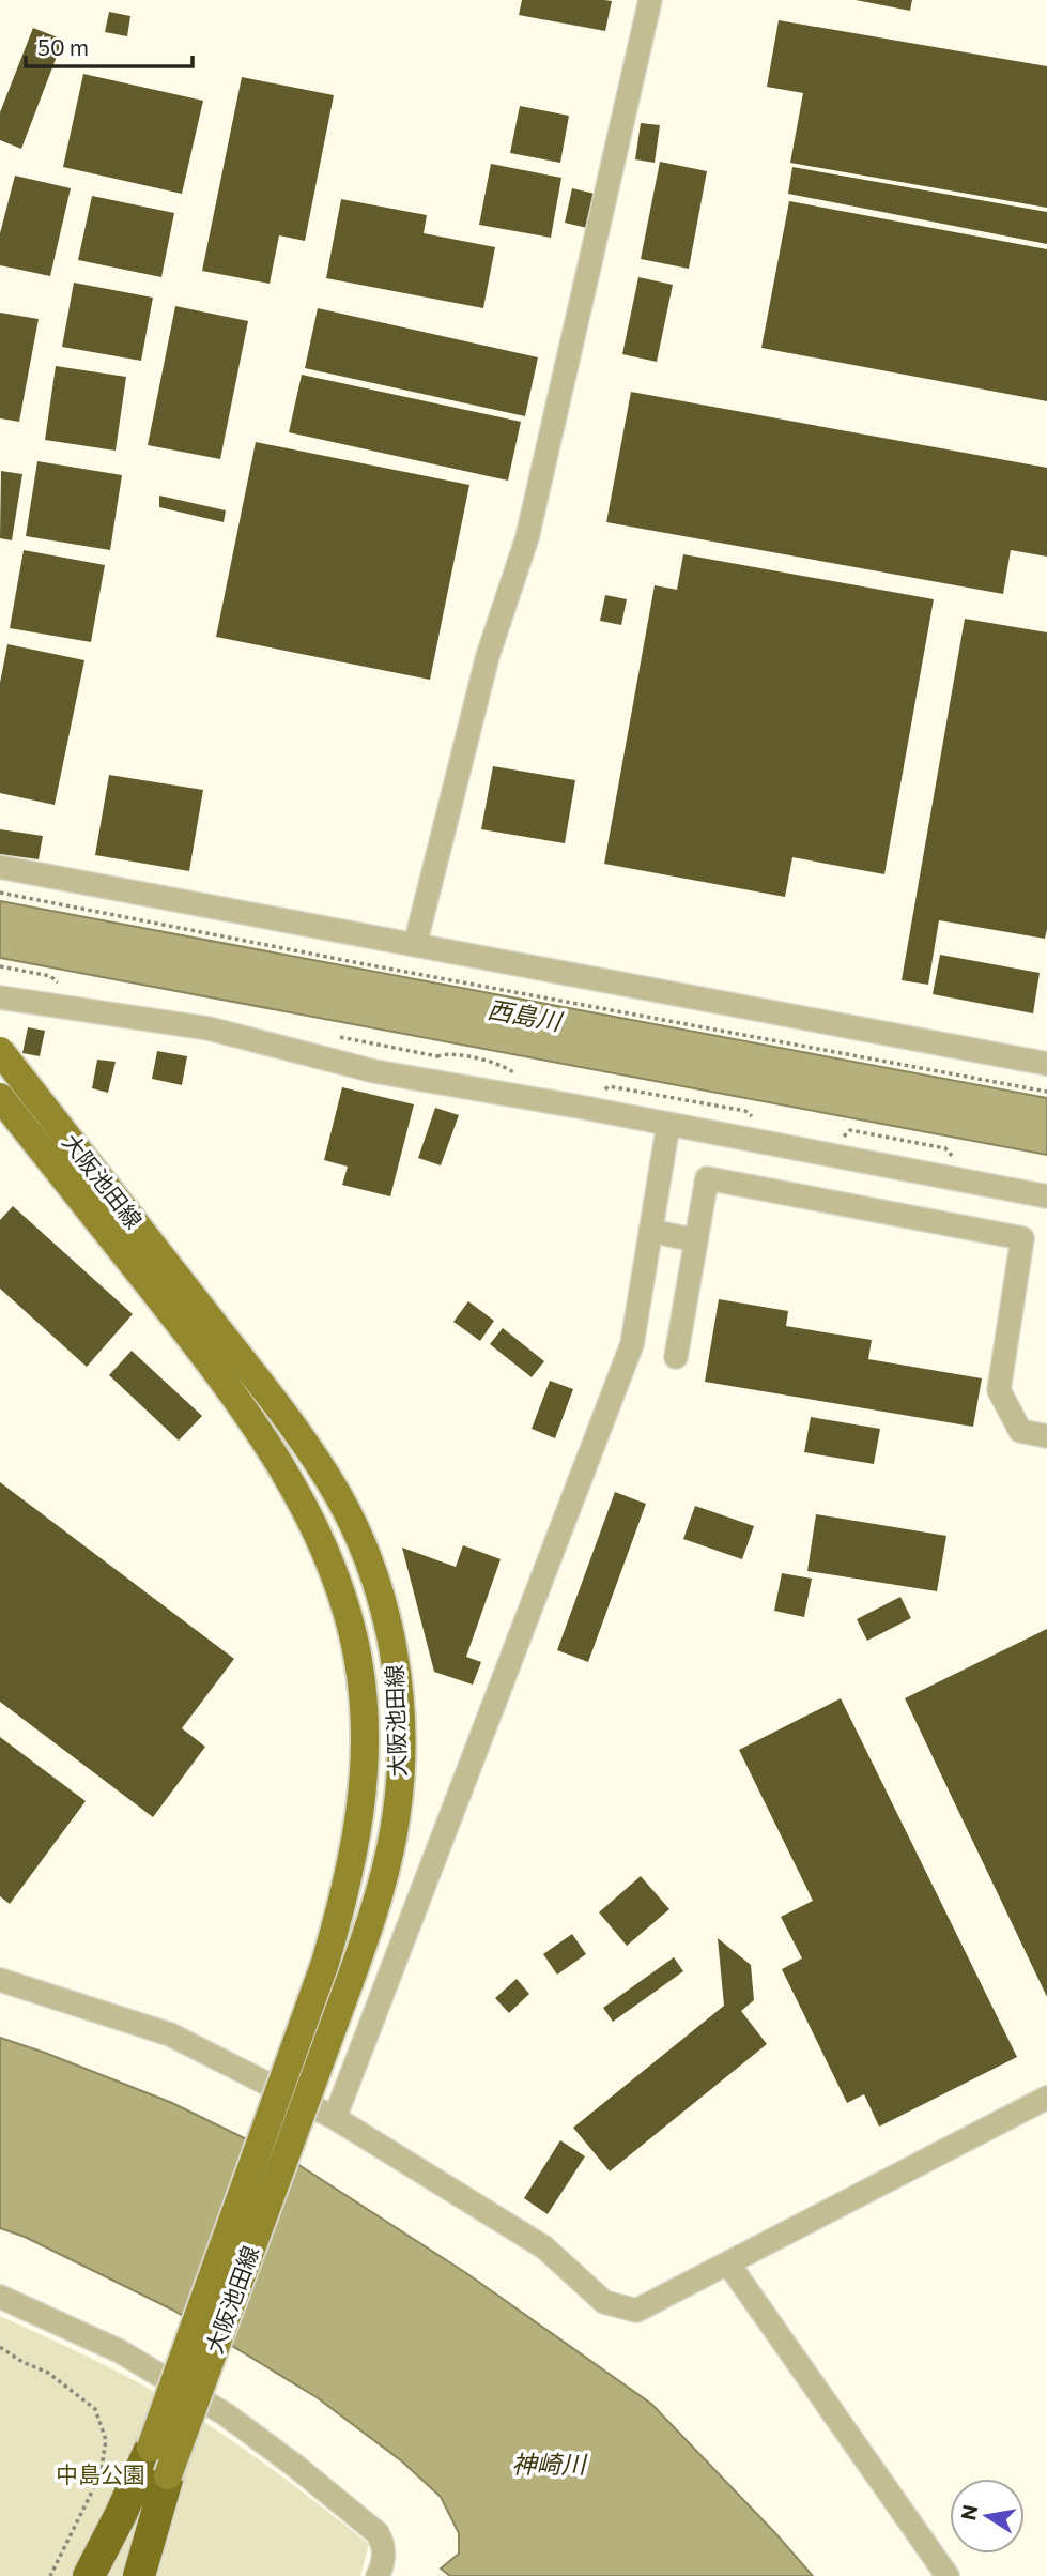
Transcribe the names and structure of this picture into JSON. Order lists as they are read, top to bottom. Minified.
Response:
{"streets":{"main road":["大阪池田線"]},"water":["西島川","神崎川"],"parks":["中島公園"],"scale_bar":"50 m","north":"left"}
